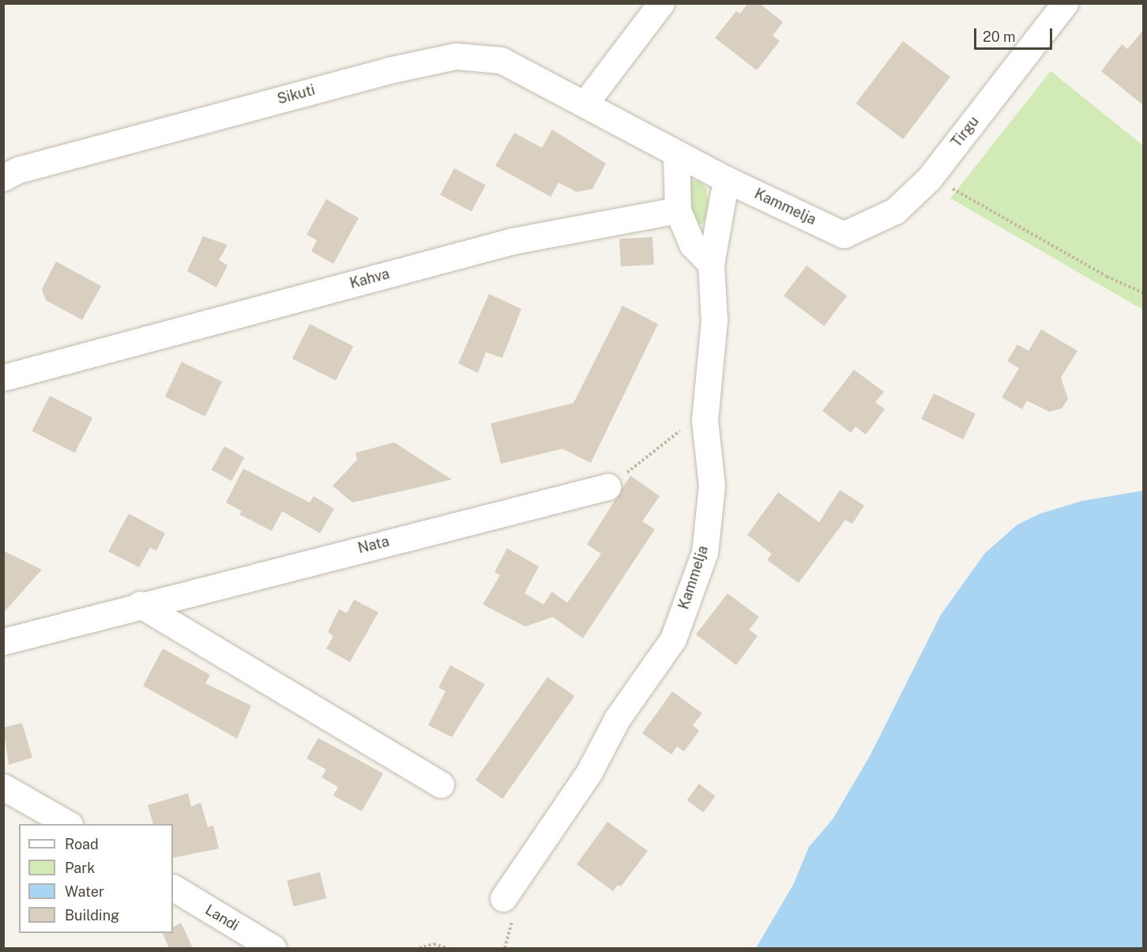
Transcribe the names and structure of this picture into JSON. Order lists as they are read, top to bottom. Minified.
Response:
{"streets":{"street":["Sikuti","Tirgu","Kammelja","Kahva","Nata","Landi"]},"crossings":[["Sikuti","Kammelja"],["Tirgu","Kammelja"]],"legend":["Road","Park","Water","Building"],"scale_bar":"20 m"}
